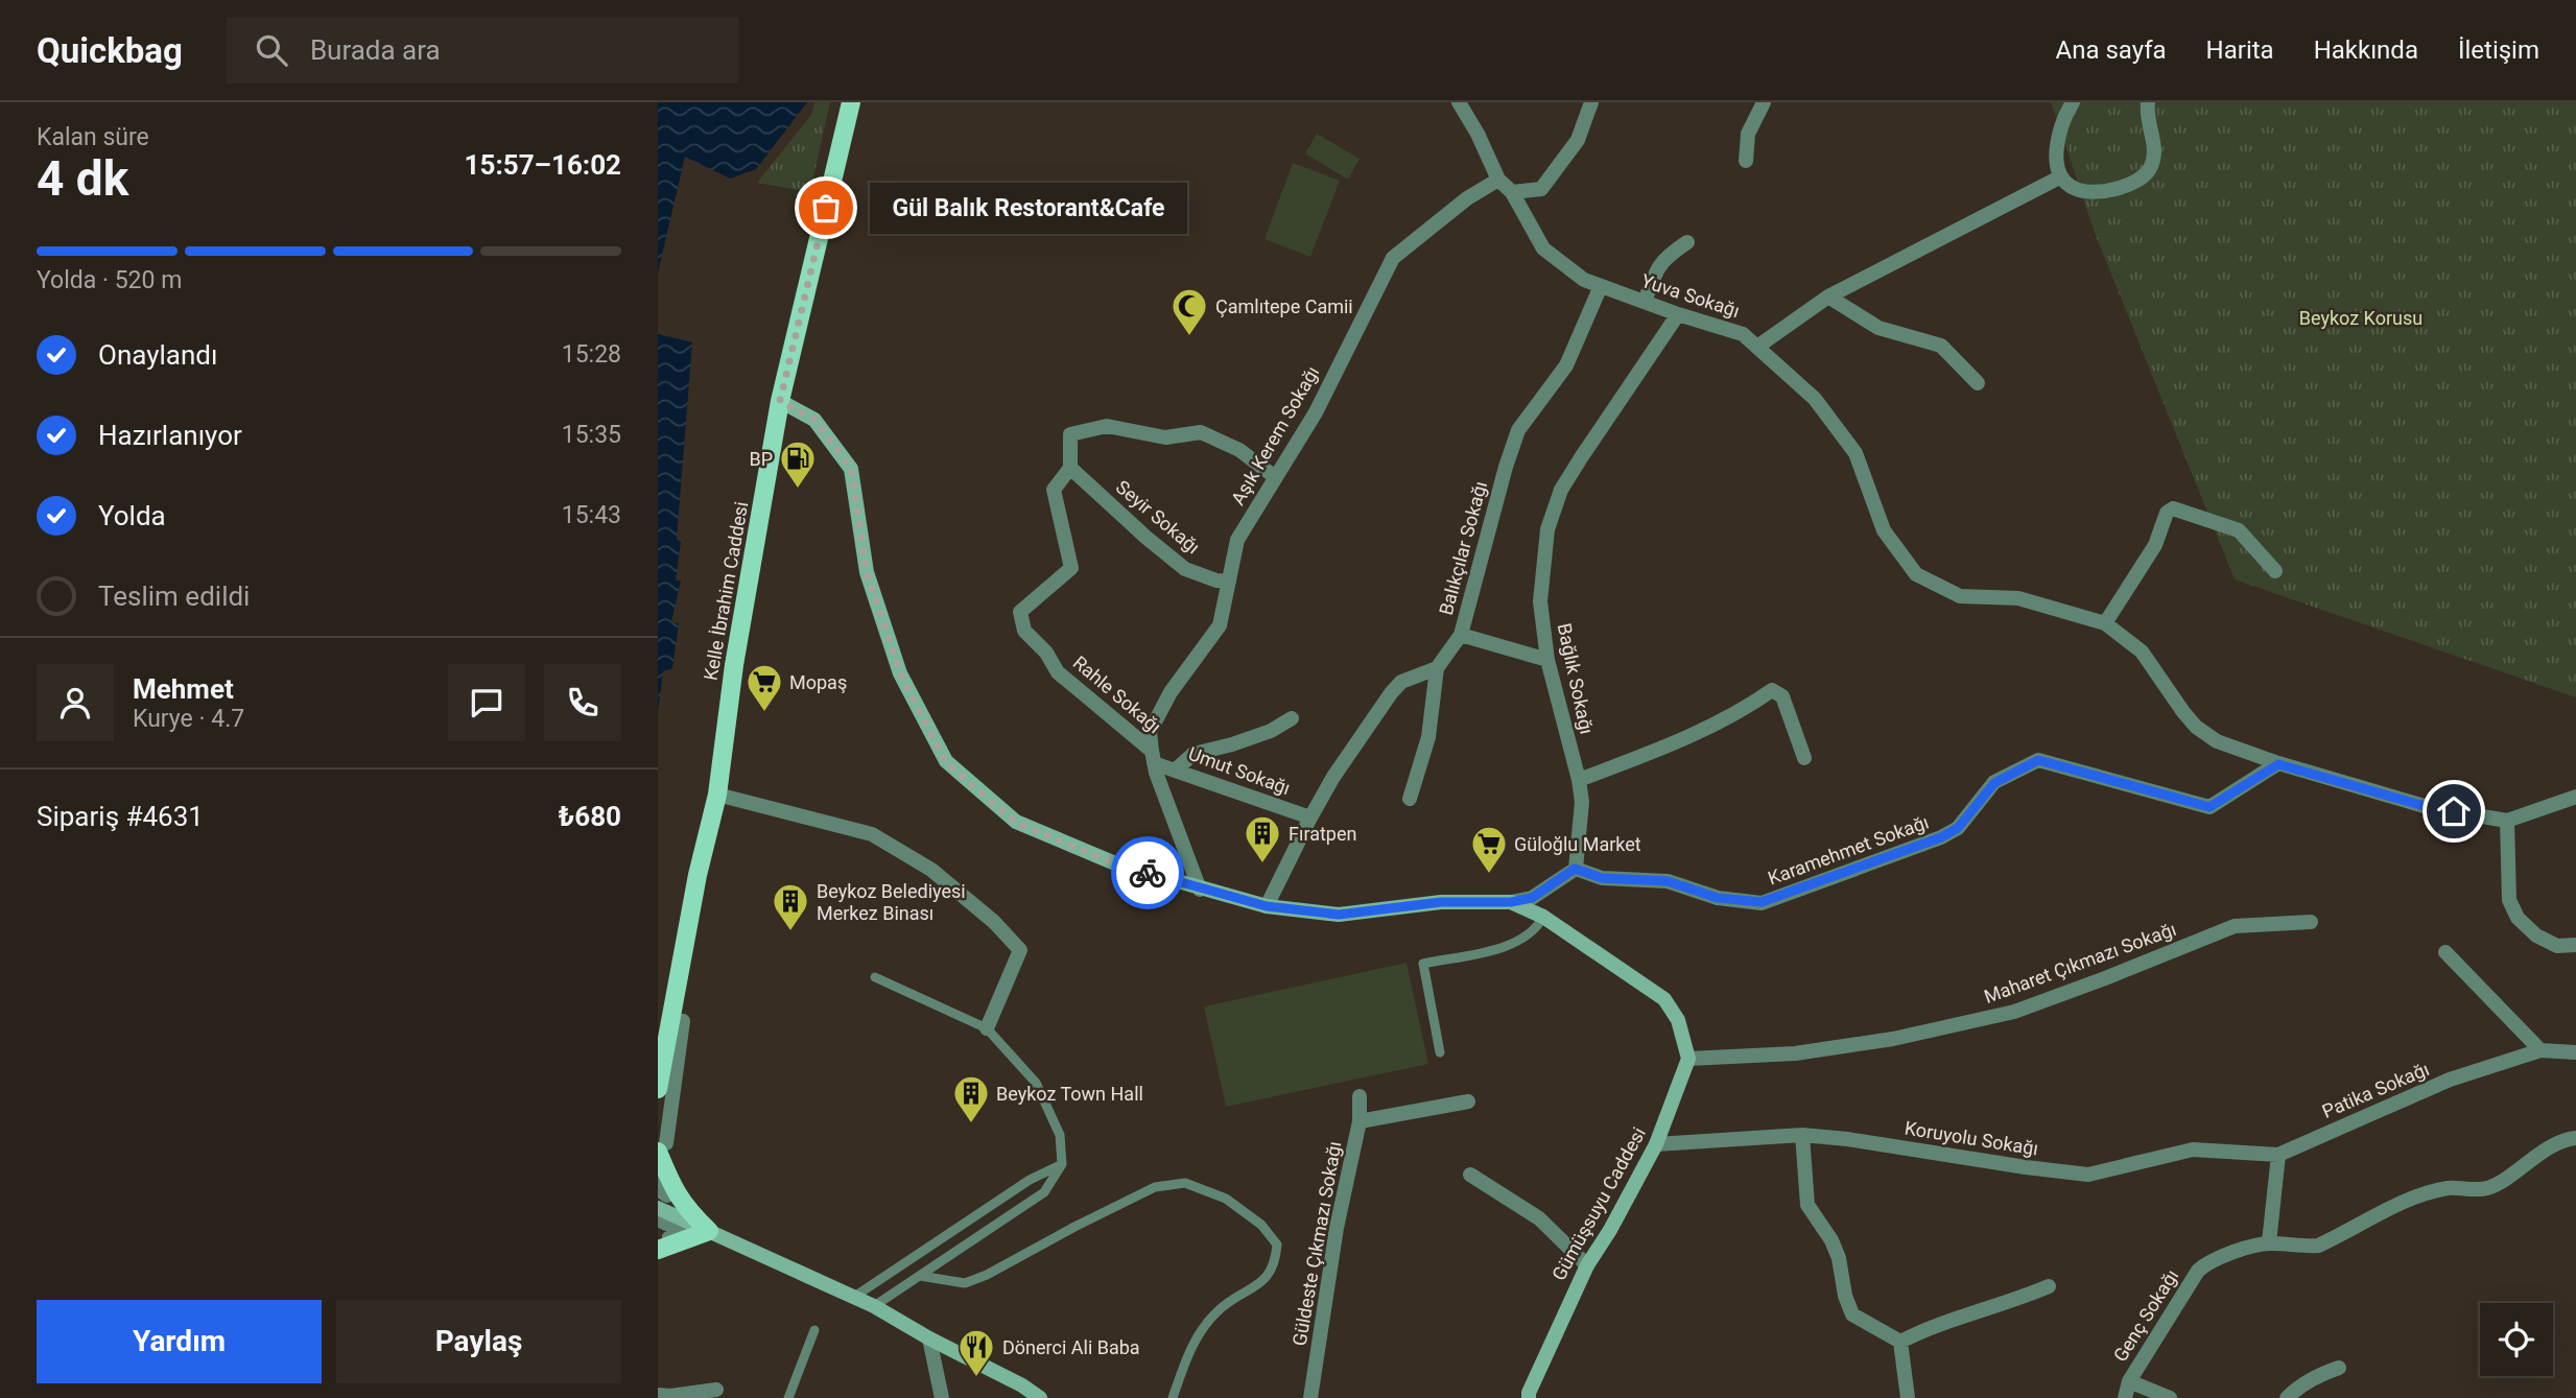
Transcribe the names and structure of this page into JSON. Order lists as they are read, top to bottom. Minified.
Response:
{"streets":{"main road":["Kelle İbrahim Caddesi"],"street":["Yuva Sokağı","Aşık Kerem Sokağı","Seyir Sokağı","Balıkçılar Sokağı","Bağlık Sokağı","Rahle Sokağı","Umut Sokağı","Karamehmet Sokağı","Maharet Çıkmazı Sokağı","Patika Sokağı","Koruyolu Sokağı","Gümüşsuyu Caddesi","Güldeste Çıkmazı Sokağı","Genç Sokağı"]},"crossings":[["Yuva Sokağı","Aşık Kerem Sokağı"],["Yuva Sokağı","Balıkçılar Sokağı"],["Yuva Sokağı","Bağlık Sokağı"],["Yuva Sokağı","Karamehmet Sokağı"],["Aşık Kerem Sokağı","Seyir Sokağı"],["Aşık Kerem Sokağı","Rahle Sokağı"],["Aşık Kerem Sokağı","Umut Sokağı"],["Seyir Sokağı","Rahle Sokağı"],["Bağlık Sokağı","Karamehmet Sokağı"],["Rahle Sokağı","Umut Sokağı"],["Maharet Çıkmazı Sokağı","Gümüşsuyu Caddesi"],["Patika Sokağı","Koruyolu Sokağı"],["Koruyolu Sokağı","Gümüşsuyu Caddesi"]],"parks":["Beykoz Korusu"],"places":{"other":["Gül Balık Restorant&Cafe"],"mosque":["Çamlıtepe Camii"],"fuel station":["BP"],"supermarket":["Mopaş","Güloğlu Market"],"building":["Fıratpen","Beykoz Belediyesi Merkez Binası","Beykoz Town Hall"],"restaurant":["Dönerci Ali Baba"]},"page":{"header":"Quickbag","search":"Burada ara","nav":["Ana sayfa","Harita","Hakkında","İletişim"],"heading":["4 dk","Kalan süre","15:57–16:02"],"panel":["Mehmet","Kurye · 4.7","Sipariş #4631","₺680"],"bubble":"Gül Balık Restorant&Cafe","bar":"Yolda · 520 m","list":[["Onaylandı","15:28"],["Hazırlanıyor","15:35"],["Yolda","15:43"],"Teslim edildi"],"buttons":["Yardım","Paylaş"]}}
